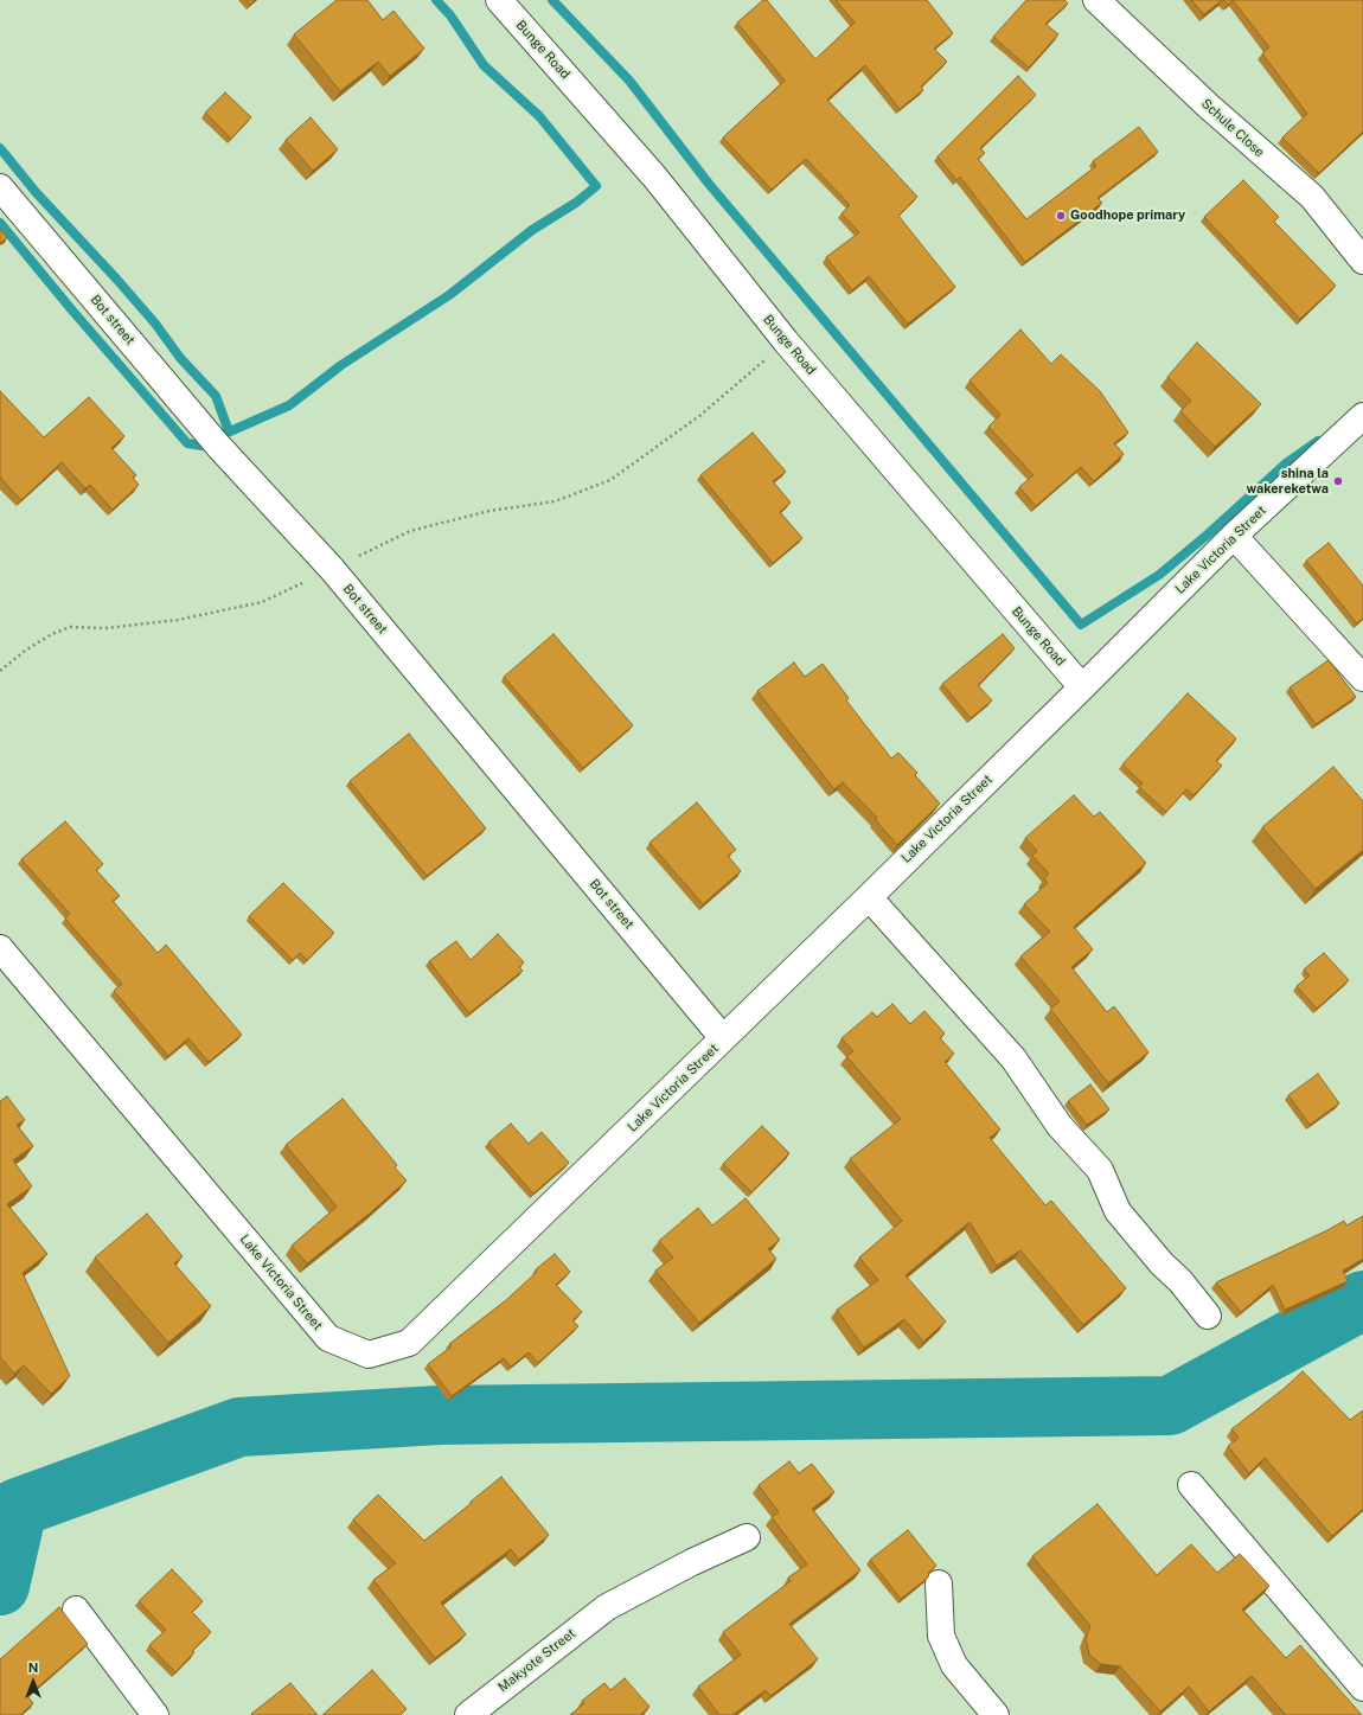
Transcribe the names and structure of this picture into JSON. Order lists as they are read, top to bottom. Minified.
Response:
{"streets":{"street":["Bunge Road","Schule Close","Bot street","Lake Victoria Street","Makyote Street"]},"crossings":[["Bunge Road","Lake Victoria Street"],["Bot street","Lake Victoria Street"]],"places":["Goodhope primary","shina la wakereketwa"],"north":"top"}
